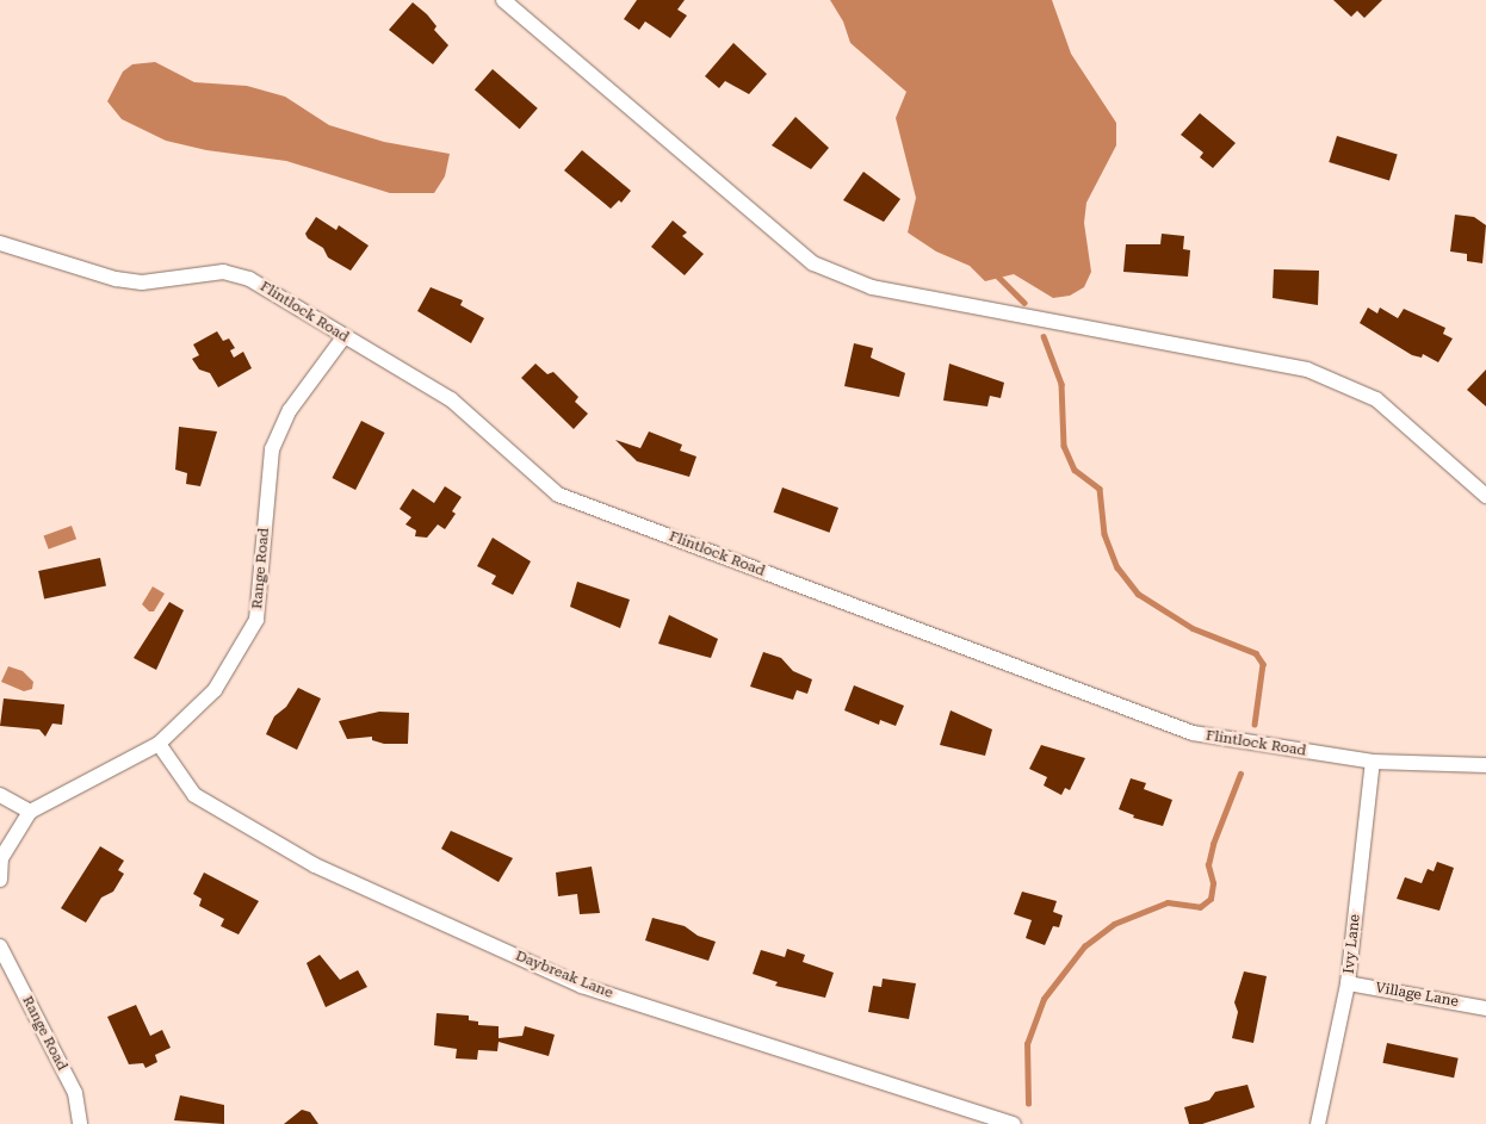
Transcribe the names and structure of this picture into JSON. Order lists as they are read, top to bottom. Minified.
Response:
{"streets":{"street":["Flintlock Road","Range Road","Ivy Lane","Daybreak Lane","Village Lane"]},"crossings":[["Flintlock Road","Range Road"],["Flintlock Road","Ivy Lane"],["Range Road","Daybreak Lane"],["Ivy Lane","Village Lane"]]}
